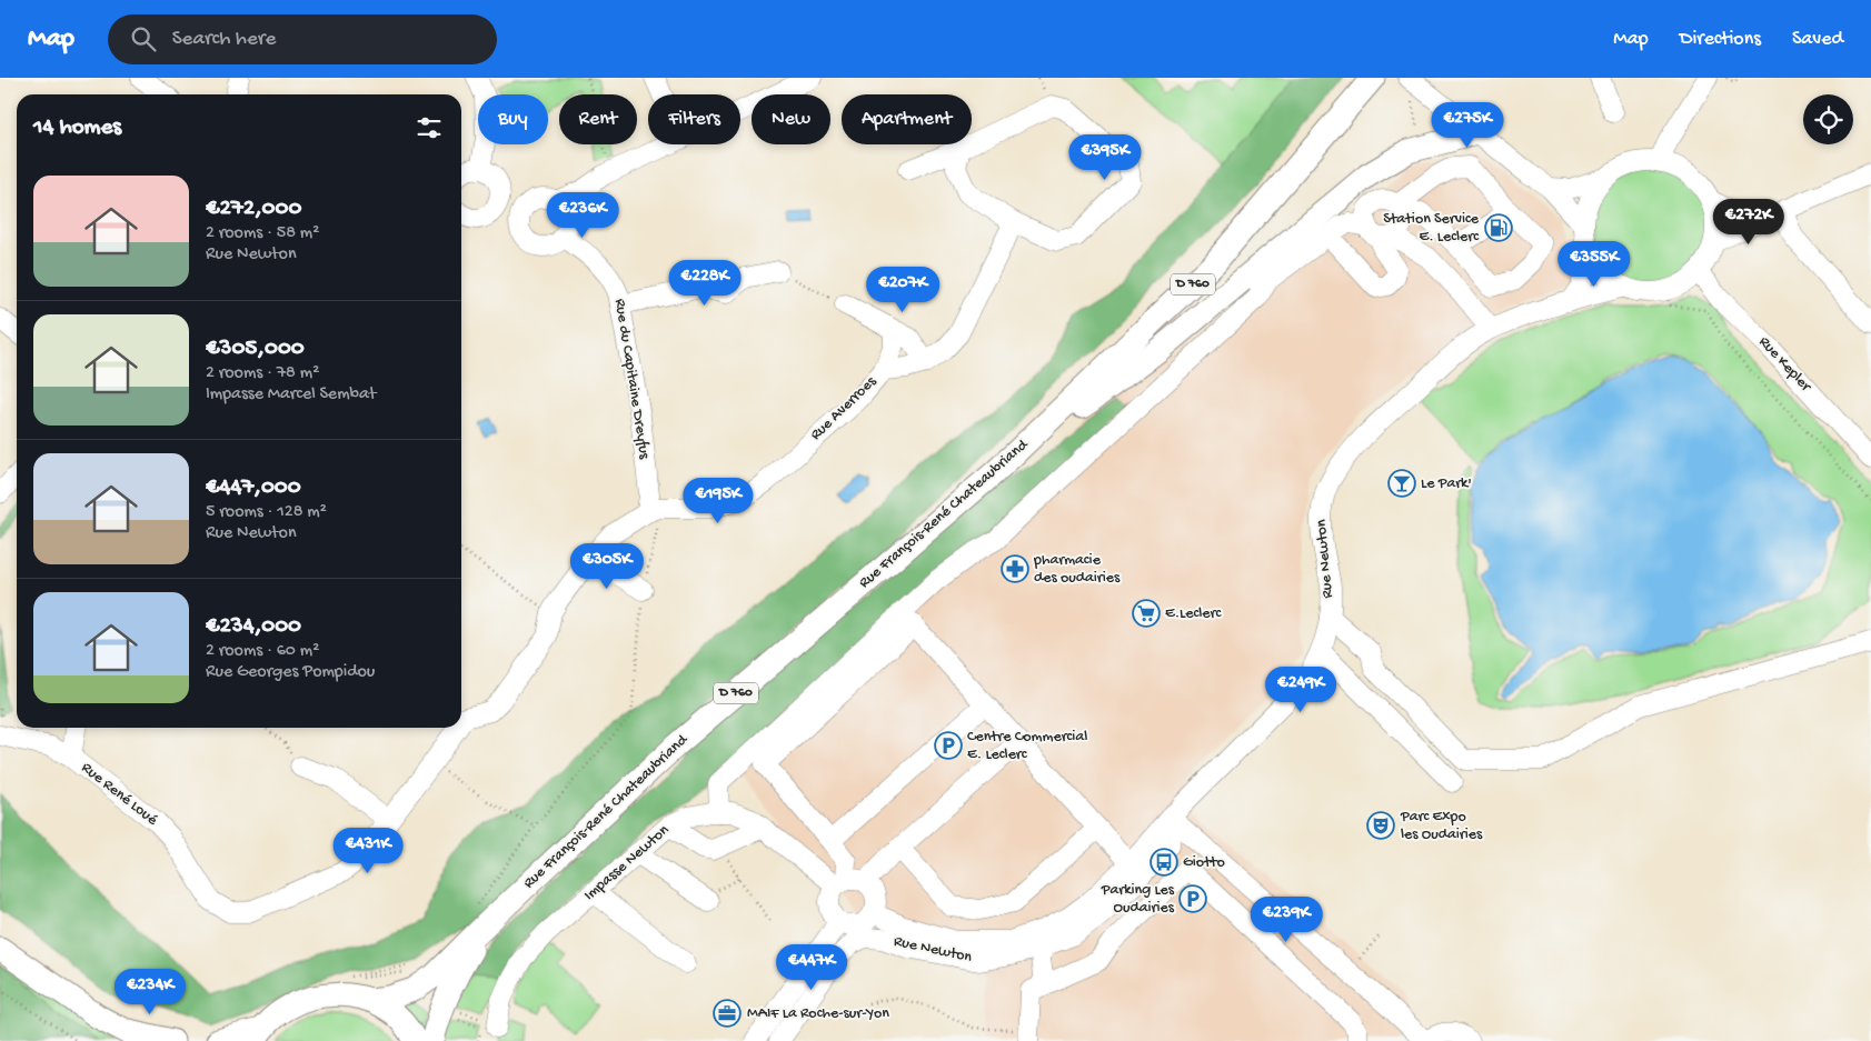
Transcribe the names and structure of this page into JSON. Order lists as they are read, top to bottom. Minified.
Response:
{"streets":{"main road":["D 760","Rue François-René Chateaubriand"],"street":["Rue Kepler","Rue du Capitaine Dreyfus","Rue Averroes","Rue Newton","Rue René Loué","Impasse Newton"]},"crossings":[["Rue Kepler","Rue Newton"],["Rue du Capitaine Dreyfus","Rue Averroes"],["Rue du Capitaine Dreyfus","Rue René Loué"],["Rue Averroes","Rue René Loué"],["Rue Newton","Impasse Newton"]],"places":{"fuel station":["Station Service E. Leclerc"],"bar":["Le Park'"],"pharmacy":["pharmacie des oudairies"],"supermarket":["E.Leclerc"],"parking":["Centre Commercial E. Leclerc","Parking Les Oudairies"],"theatre":["Parc Expo les Oudairies"],"bus stop":["Giotto"],"office":["MAIF La Roche-sur-Yon"]},"page":{"header":"Map","search":"Search here","nav":["Map","Directions","Saved"],"chip":["Buy","Rent","Filters","New","Apartment"],"heading":"14 homes","price":["€275K","€395K","€236K","€272K","€355K","€228K","€207K","€195K","€305K","€249K","€431K","€239K","€447K","€234K"],"list":[{"name":"€272,000","note":"2 rooms · 58 m² · Rue Newton"},{"name":"€305,000","note":"2 rooms · 78 m² · Impasse Marcel Sembat"},{"name":"€447,000","note":"5 rooms · 128 m² · Rue Newton"},{"name":"€234,000","note":"2 rooms · 60 m² · Rue Georges Pompidou"}]}}
